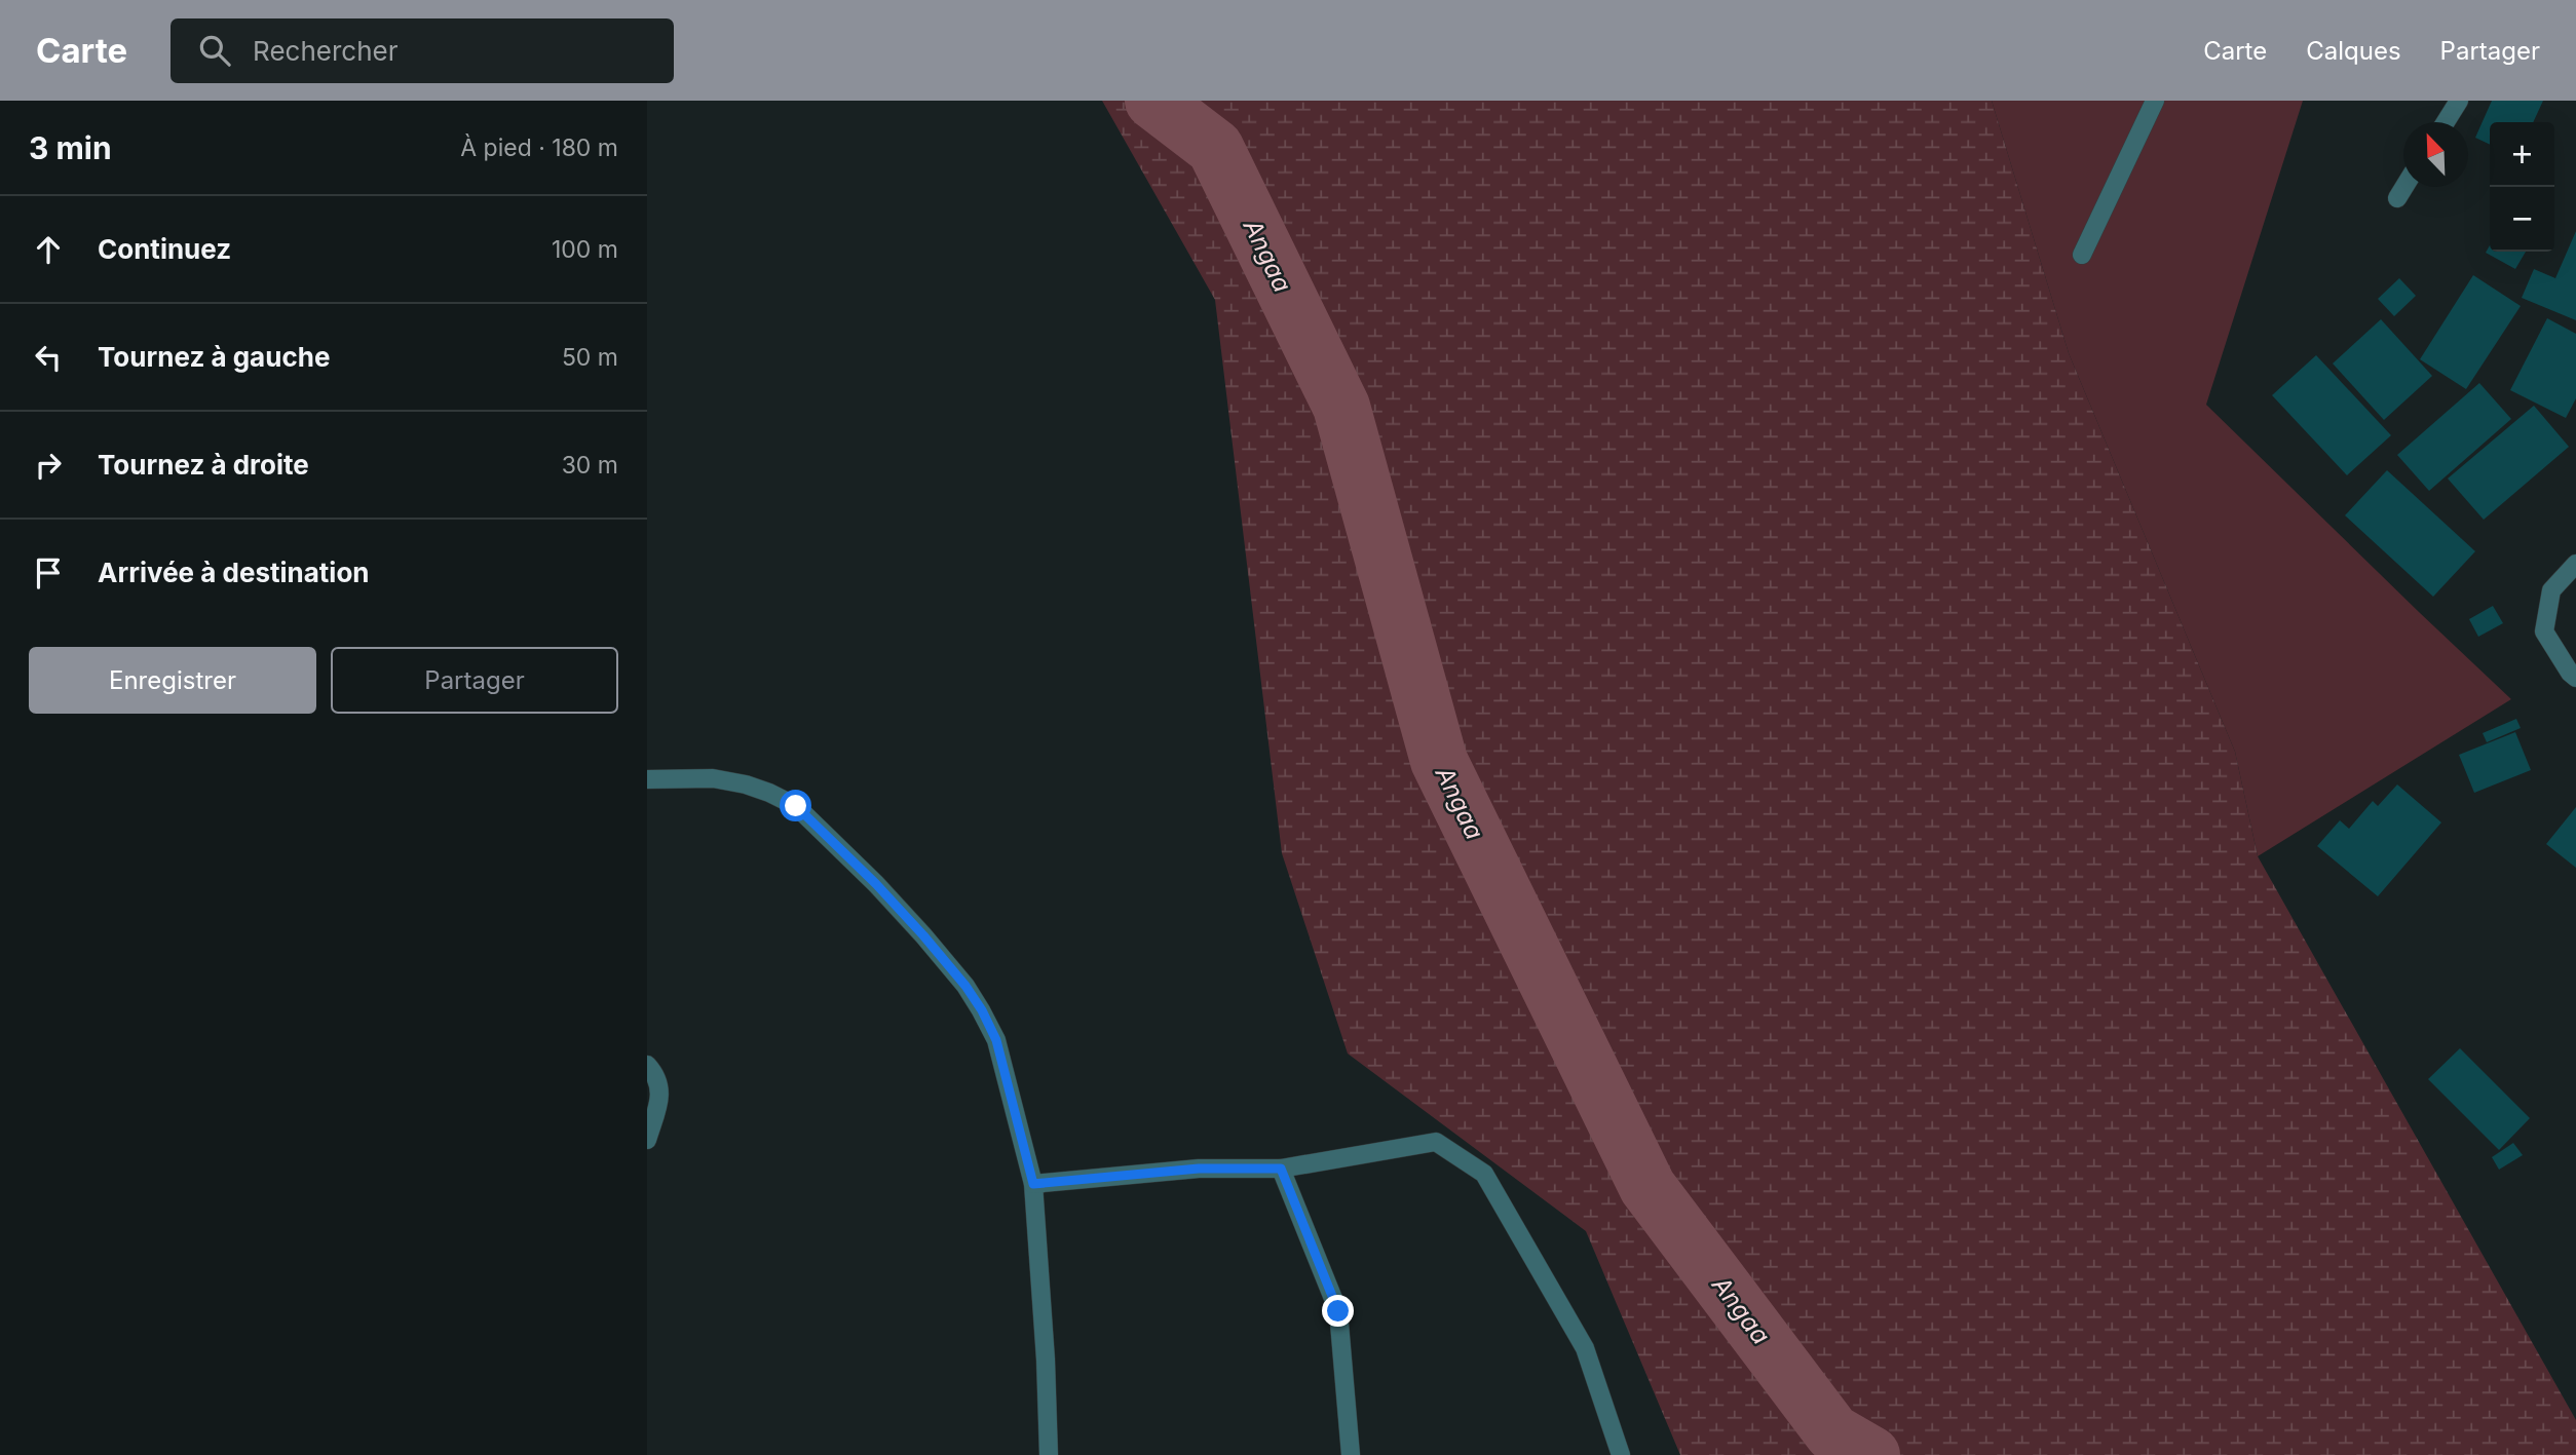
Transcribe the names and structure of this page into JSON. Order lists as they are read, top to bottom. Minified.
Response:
{"water":["Angaa"],"north":"top left","page":{"header":"Carte","search":"Rechercher","nav":["Carte","Calques","Partager"],"heading":["3 min","À pied · 180 m"],"map_buttons":["+","−"],"list":[["Continuez","100 m"],["Tournez à gauche","50 m"],["Tournez à droite","30 m"],"Arrivée à destination"],"buttons":["Enregistrer","Partager"]}}
